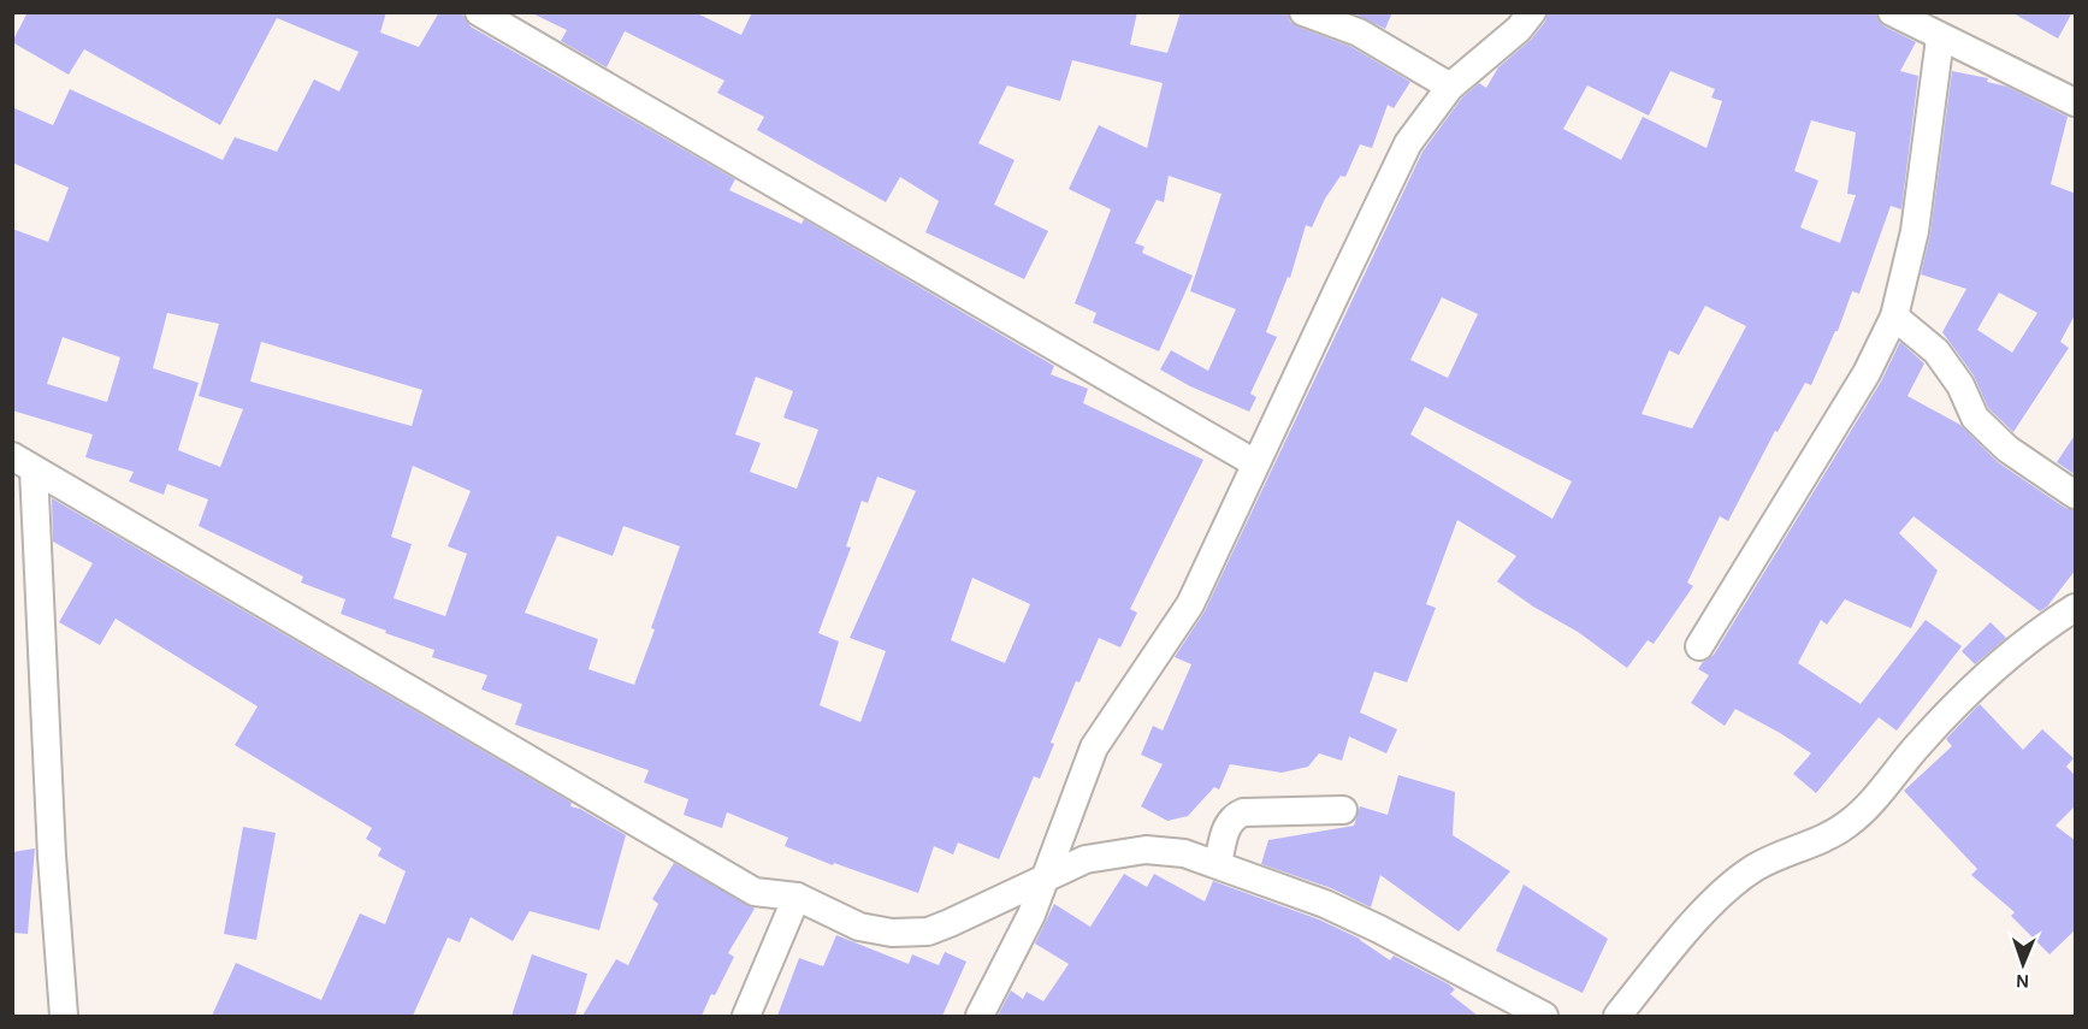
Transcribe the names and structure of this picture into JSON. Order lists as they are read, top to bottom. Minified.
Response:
{"north":"bottom"}
